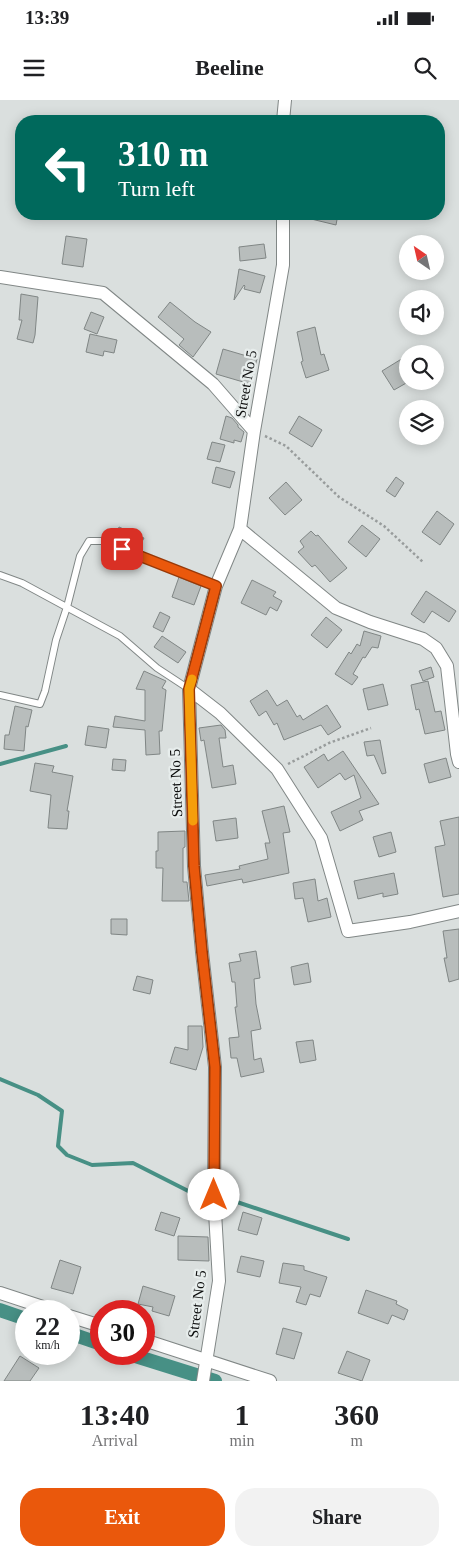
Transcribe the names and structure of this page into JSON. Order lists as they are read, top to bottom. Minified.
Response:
{"streets":{"street":["Street No 5"]},"north":"top left","page":{"status":"13:39","header":"Beeline","turn":["310 m","Turn left"],"speed":"22 km/h","limit":"30","eta":["13:40","Arrival","1","min","360","m"],"buttons":["Exit","Share"]}}
